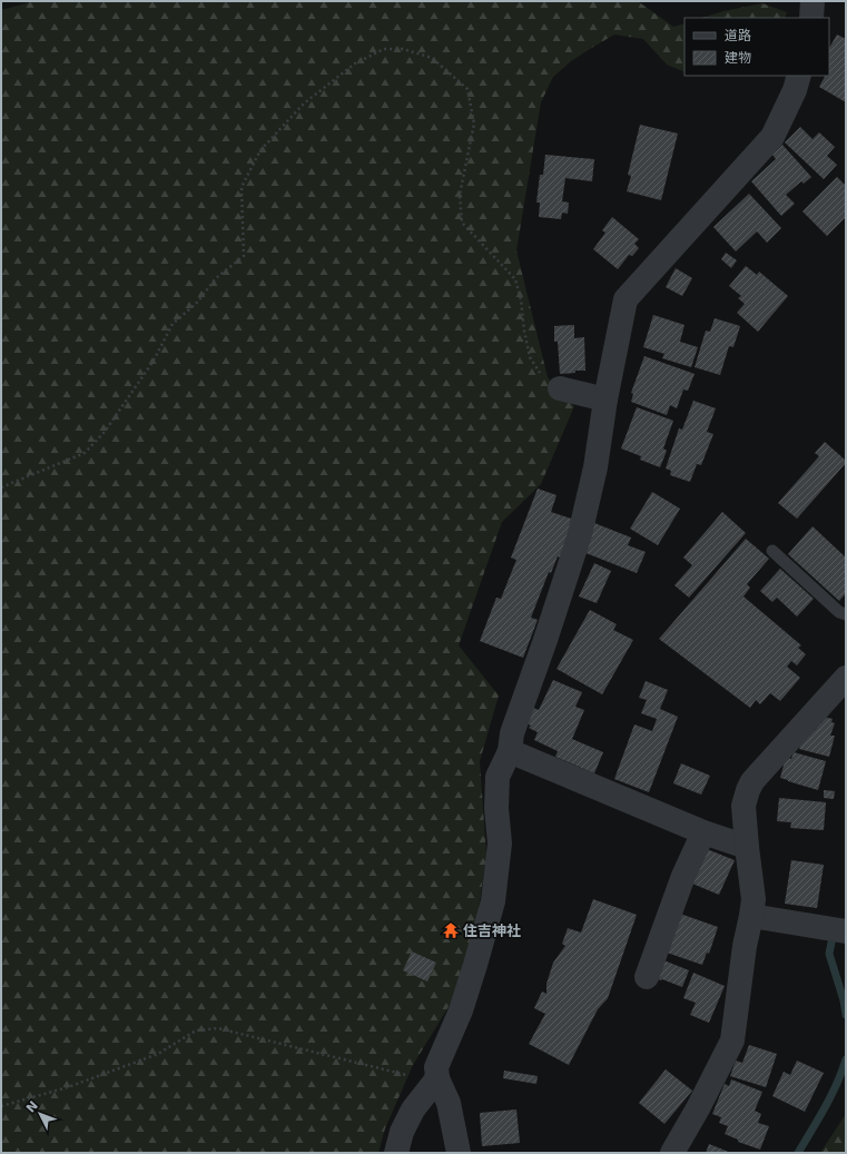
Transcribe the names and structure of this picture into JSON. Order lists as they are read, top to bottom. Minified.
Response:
{"places":{"temple":["住吉神社"]},"legend":["道路","建物"],"north":"top left"}
